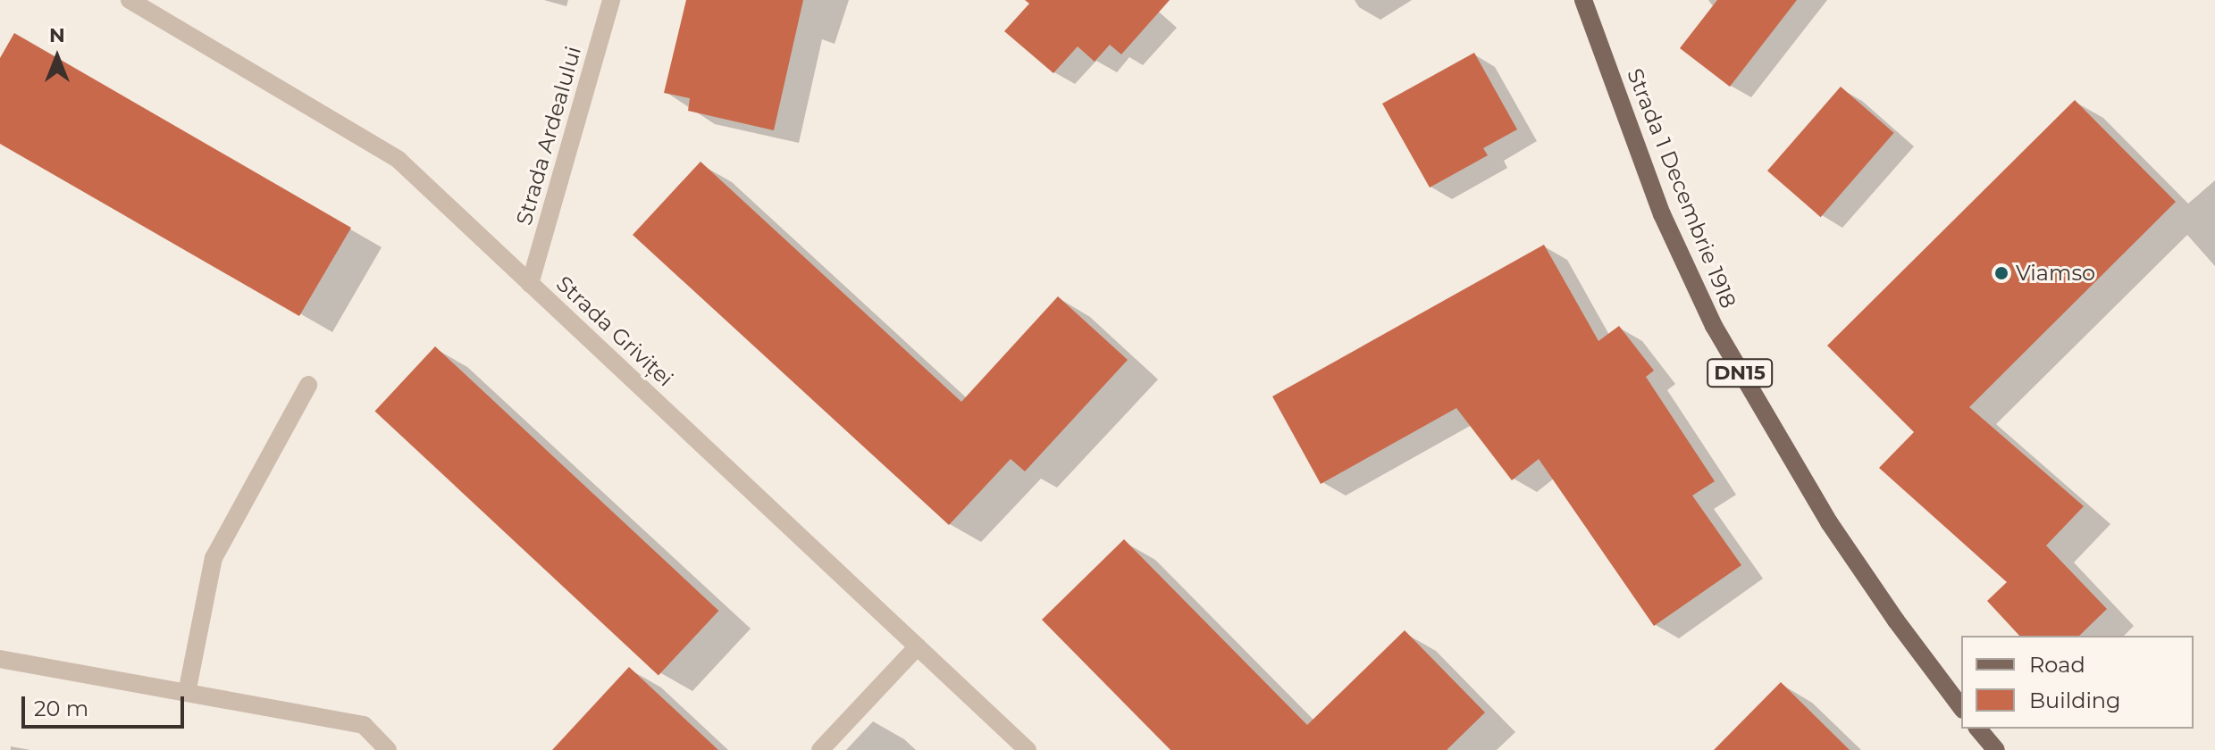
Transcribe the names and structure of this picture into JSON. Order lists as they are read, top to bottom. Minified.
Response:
{"streets":{"main road":["Strada 1 Decembrie 1918","DN15"],"street":["Strada Ardealului","Strada Griviței"]},"crossings":[["Strada Ardealului","Strada Griviței"]],"places":["Viamso"],"legend":["Road","Building"],"scale_bar":"20 m","north":"top"}
